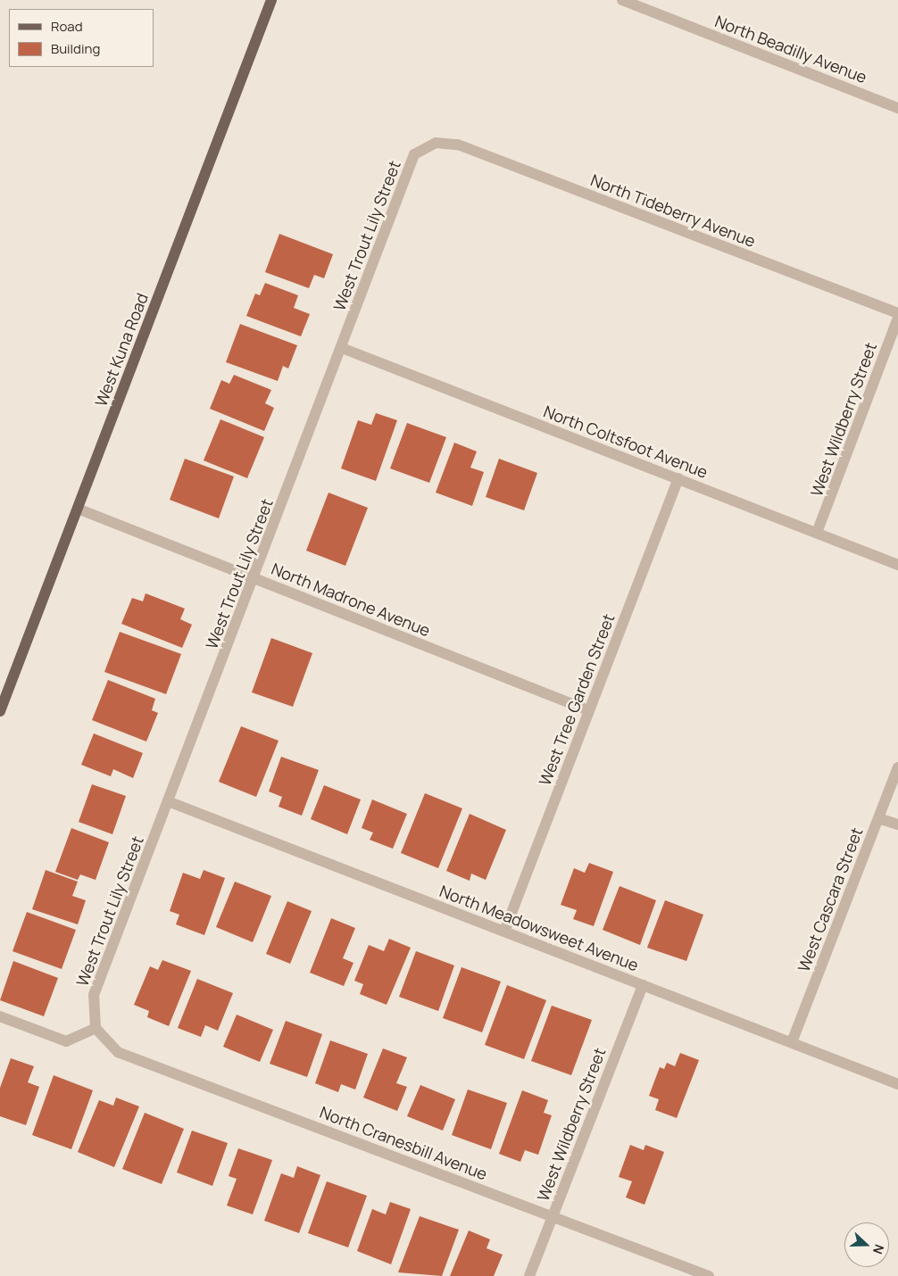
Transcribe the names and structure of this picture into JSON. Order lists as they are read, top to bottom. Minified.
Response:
{"streets":{"main road":["West Kuna Road"],"street":["North Beadilly Avenue","North Tideberry Avenue","West Trout Lily Street","West Wildberry Street","North Coltsfoot Avenue","North Madrone Avenue","West Tree Garden Street","West Cascara Street","North Meadowsweet Avenue","North Cranesbill Avenue"]},"crossings":[["North Tideberry Avenue","West Trout Lily Street"],["West Trout Lily Street","North Coltsfoot Avenue"],["West Trout Lily Street","North Madrone Avenue"],["West Trout Lily Street","North Meadowsweet Avenue"],["West Trout Lily Street","North Cranesbill Avenue"],["West Kuna Road","North Madrone Avenue"],["West Wildberry Street","North Coltsfoot Avenue"],["West Wildberry Street","North Meadowsweet Avenue"],["West Wildberry Street","North Cranesbill Avenue"],["North Coltsfoot Avenue","West Tree Garden Street"],["North Madrone Avenue","West Tree Garden Street"],["West Tree Garden Street","North Meadowsweet Avenue"],["West Cascara Street","North Meadowsweet Avenue"]],"legend":["Road","Building"],"north":"right"}
